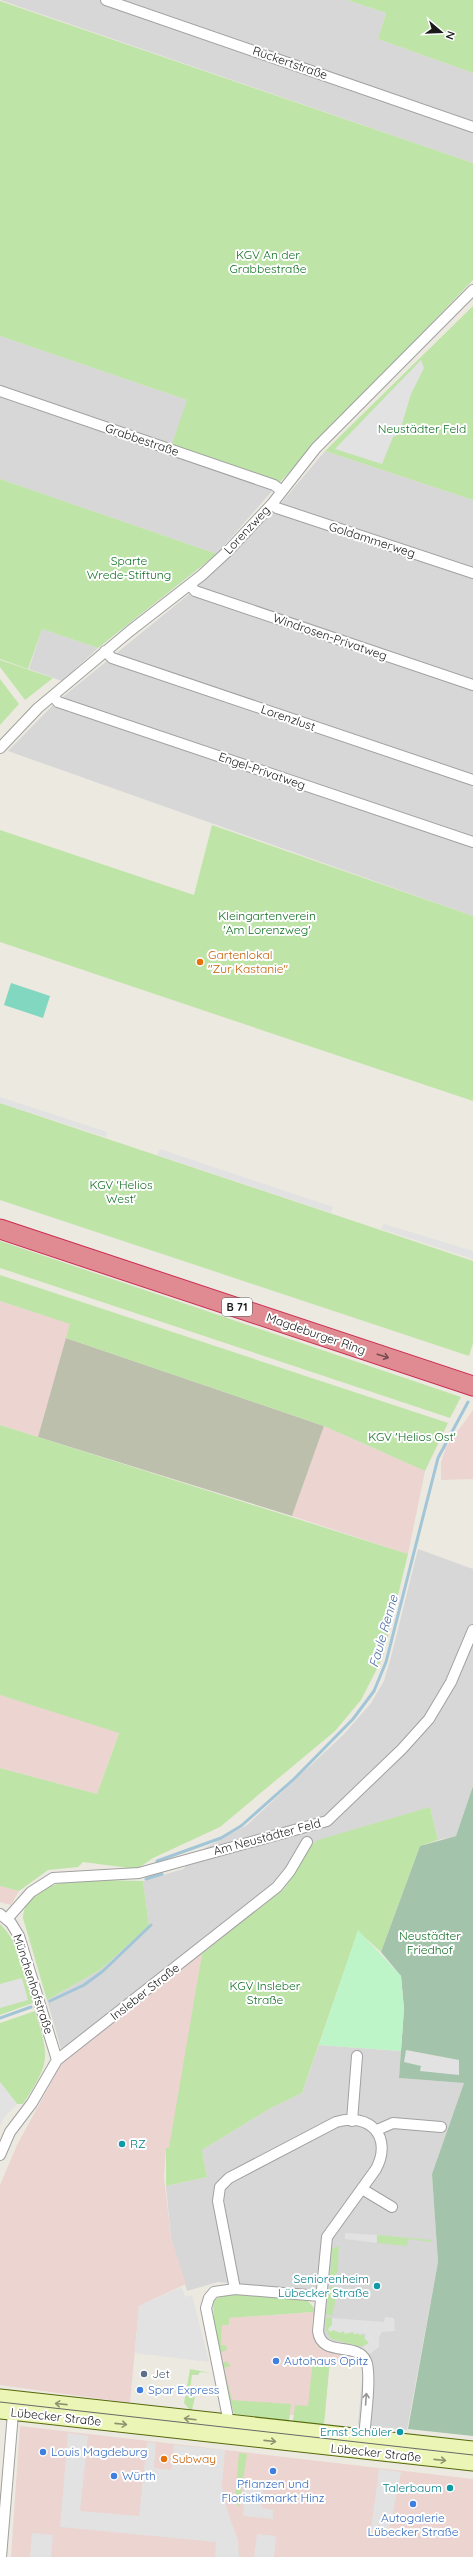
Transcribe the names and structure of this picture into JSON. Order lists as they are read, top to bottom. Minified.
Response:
{"streets":{"highway":["B 71","Magdeburger Ring"],"main road":["Lübecker Straße"],"street":["Rückertstraße","Grabbestraße","Lorenzweg","Goldammerweg","Windrosen-Privatweg","Lorenzlust","Engel-Privatweg","Am Neustädter Feld","Münchenhofstraße","Insleber Straße"]},"crossings":[["Grabbestraße","Lorenzweg"],["Lorenzweg","Goldammerweg"],["Lorenzweg","Windrosen-Privatweg"],["Lorenzweg","Lorenzlust"],["Lorenzweg","Engel-Privatweg"],["Am Neustädter Feld","Münchenhofstraße"],["Münchenhofstraße","Insleber Straße"]],"water":["Faule Renne"],"parks":["KGV An der Grabbestraße","Neustädter Feld","Sparte Wrede-Stiftung","Kleingartenverein 'Am Lorenzweg'","KGV 'Helios West'","KGV 'Helios Ost'","Neustädter Friedhof","KGV Insleber Straße"],"places":["Gartenlokal \"Zur Kastanie\"","RZ","Seniorenheim Lübecker Straße","Autohaus Opitz","Jet","Spar Express","Ernst Schüler","Louis Magdeburg","Subway","Pflanzen und Floristikmarkt Hinz","Würth","Talerbaum","Autogalerie Lübecker Straße"],"north":"right"}
